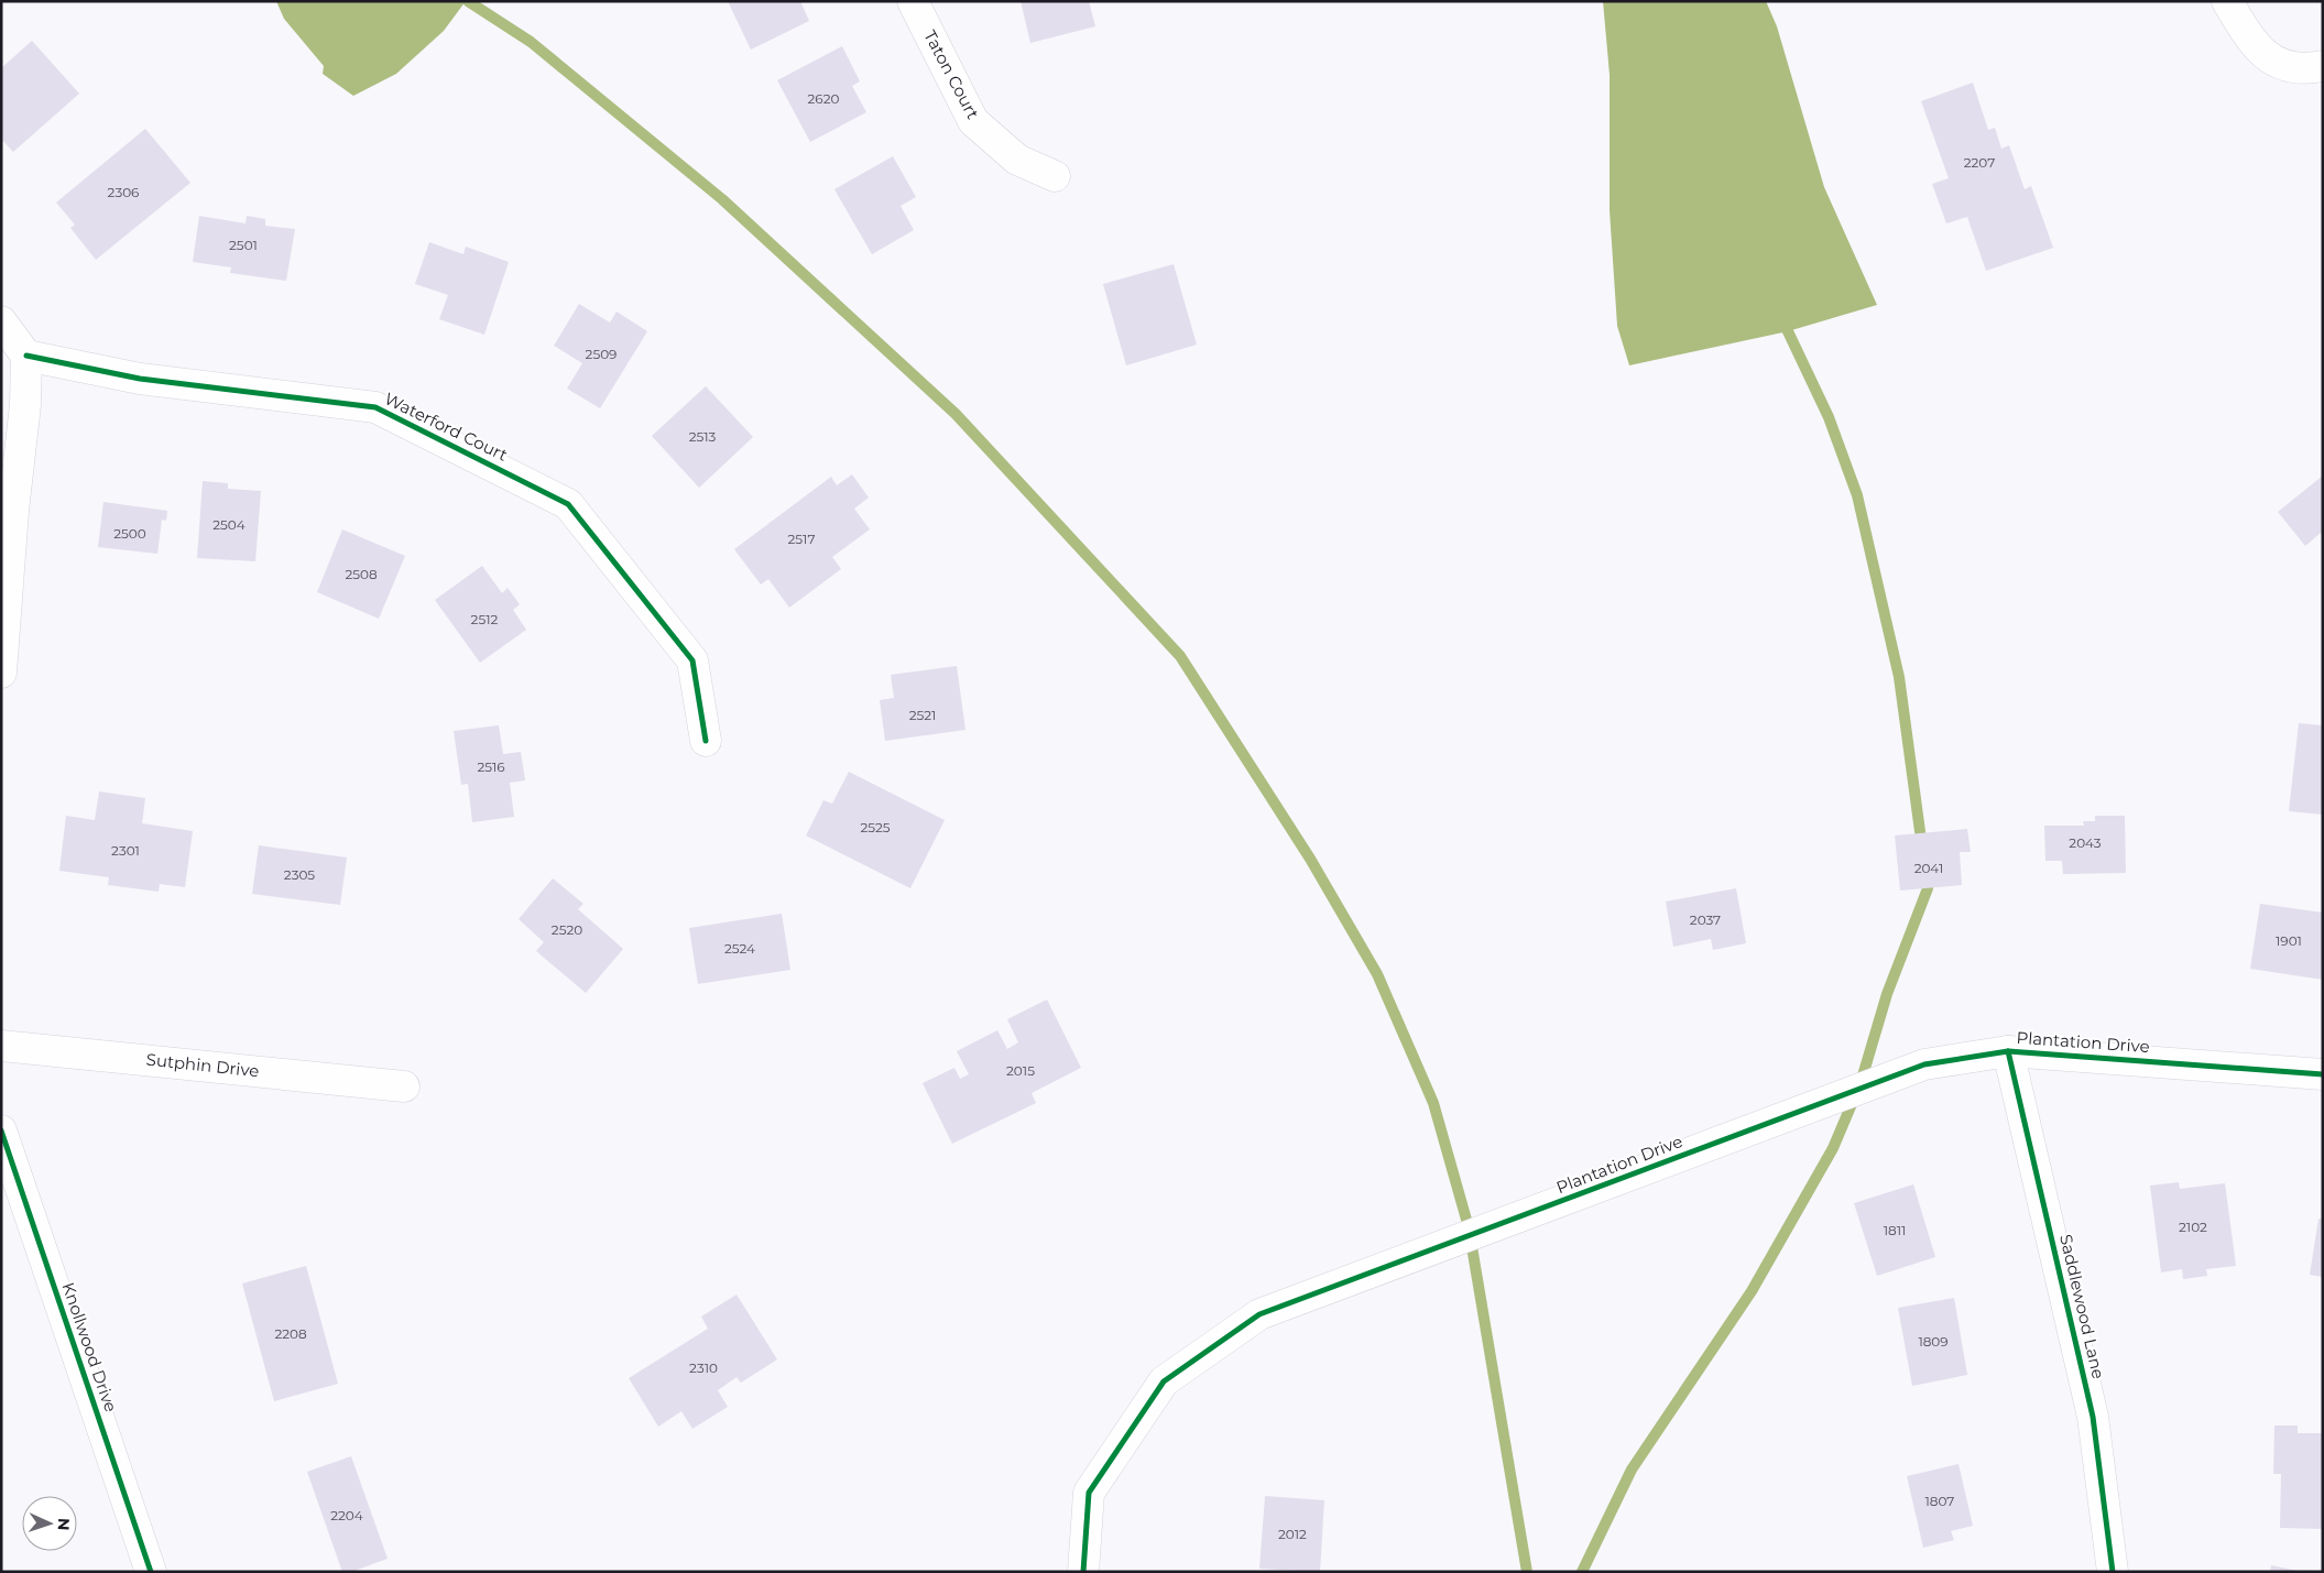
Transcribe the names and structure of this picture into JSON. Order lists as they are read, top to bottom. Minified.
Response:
{"streets":{"street":["Taton Court","Waterford Court","Plantation Drive","Sutphin Drive","Saddlewood Lane","Knollwood Drive"]},"crossings":[["Plantation Drive","Saddlewood Lane"]],"house_numbers":["2620","2207","2306","2501","2509","2513","2504","2500","2517","2508","2512","2521","2516","2525","2043","2301","2041","2305","2037","2520","1901","2524","2015","2102","1811","2208","1809","2310","1807","2204","2012"],"north":"right"}
